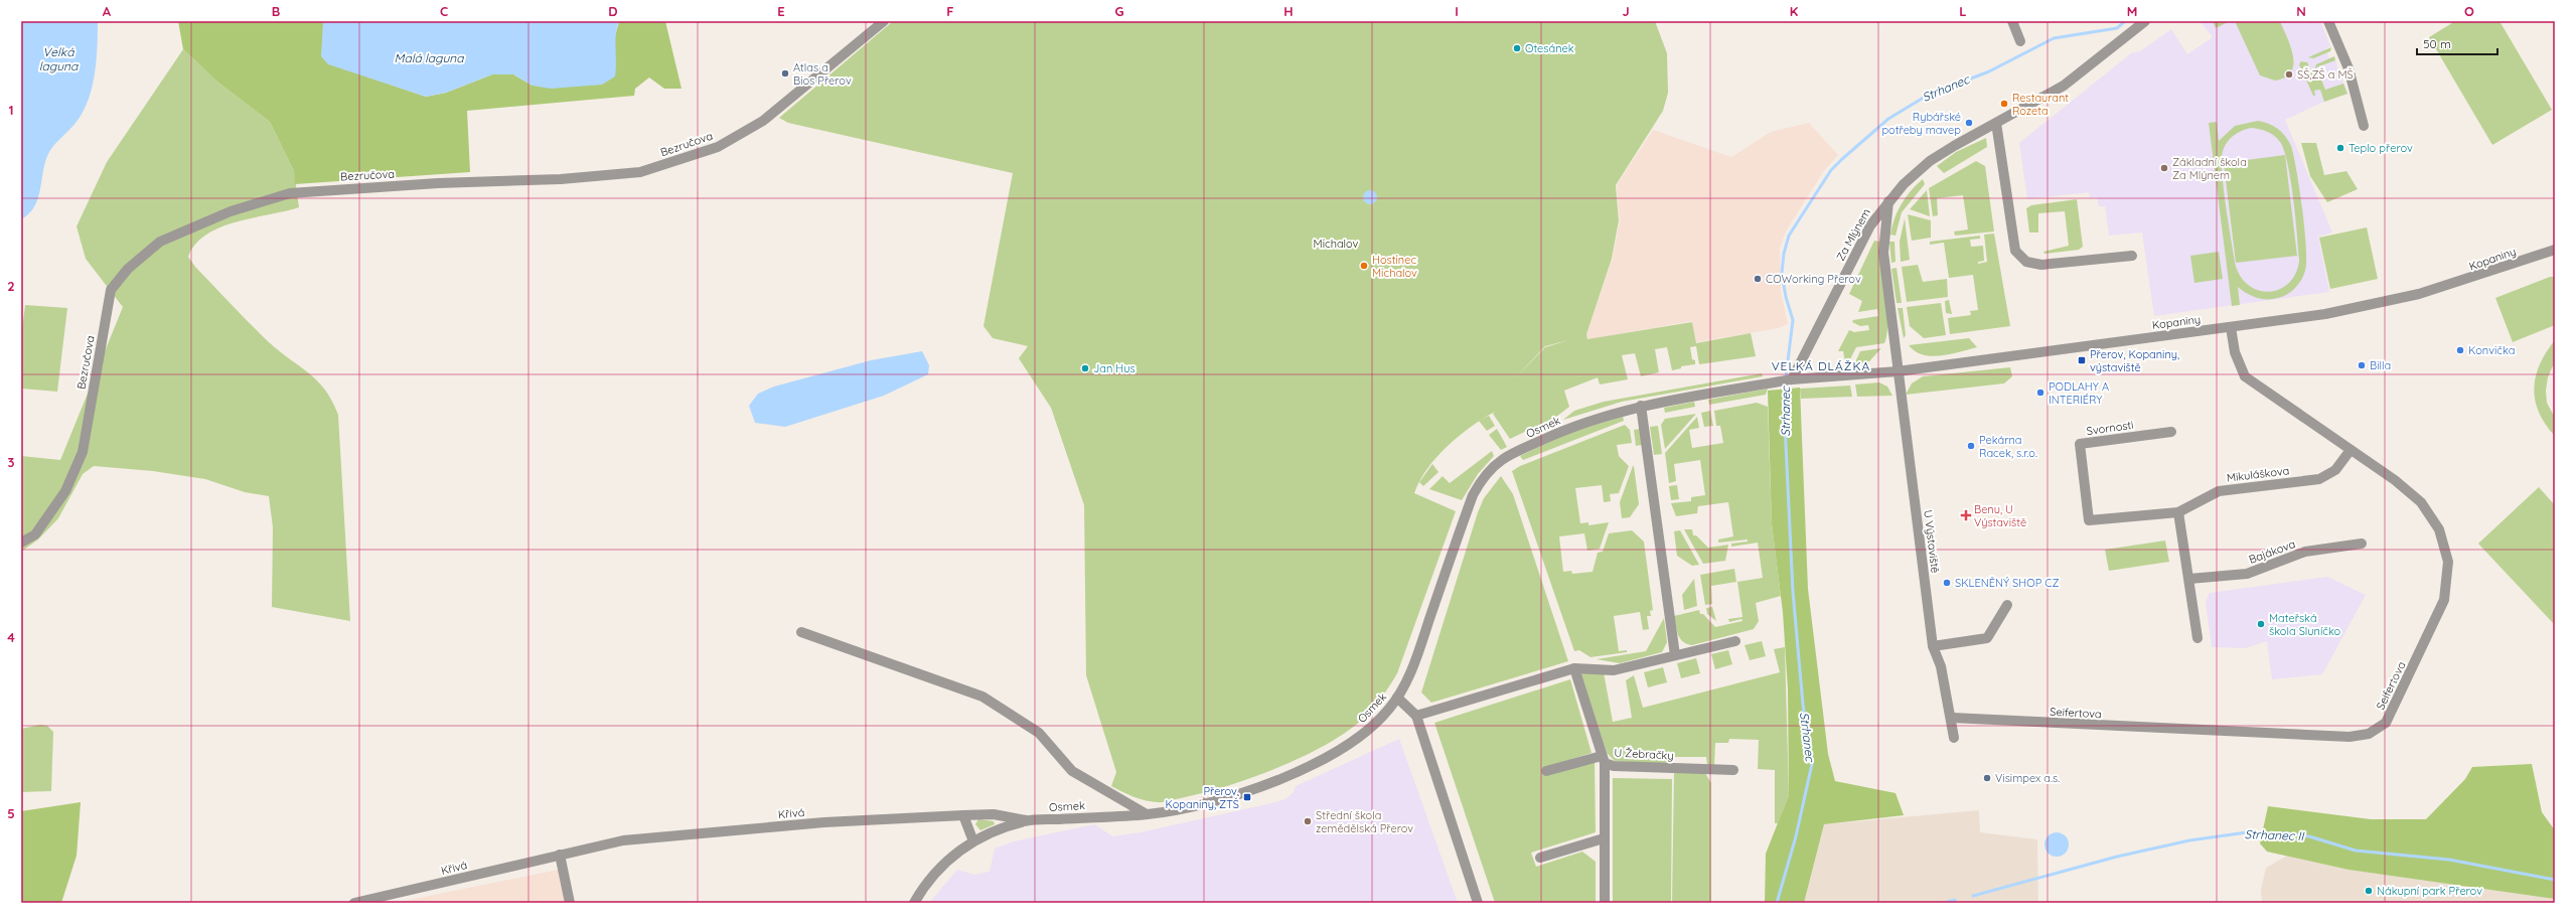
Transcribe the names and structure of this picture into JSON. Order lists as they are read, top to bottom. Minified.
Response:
{"streets":{"street":["Bezručova","Za Mlýnem","Kopaniny","Osmek","Svornosti","Mikuláškova","U Výstaviště","Bajákova","Seifertova","U Žebračky","Křivá"]},"crossings":[["Za Mlýnem","Kopaniny"],["Za Mlýnem","Osmek"],["Za Mlýnem","U Výstaviště"],["Kopaniny","Osmek"],["Kopaniny","U Výstaviště"],["Kopaniny","Seifertova"],["Osmek","Křivá"],["Svornosti","Mikuláškova"],["Mikuláškova","Seifertova"],["U Výstaviště","Seifertova"]],"districts":["VELKÁ DLÁŽKA"],"water":["Velká laguna","Malá laguna","Strhanec","Strhanec II"],"parks":["Michalov"],"places":{"other":["Otesánek","Atlas a Bios Přerov","SŠ,ZŠ a MŠ","Restaurant Rozeta","Rybářské potřeby mavep","Teplo přerov","Základní škola Za Mlýnem","Hostinec Michalov","COWorking Přerov","Konvička","Billa","Jan Hus","PODLAHY A INTERIÉRY","Pekárna Racek, s.r.o.","SKLENĚNÝ SHOP CZ","Mateřská škola Sluníčko","Visimpex a.s.","Střední škola zemědělská Přerov","Nákupní park Přerov"],"transit":["Přerov, Kopaniny, výstaviště","Přerov, Kopaniny, ZTŠ"],"health":["Benu, U Výstaviště"]},"scale_bar":"50 m","grid":{"columns":["A","B","C","D","E","F","G","H","I","J","K","L","M","N","O"],"rows":["1","2","3","4","5"]}}
